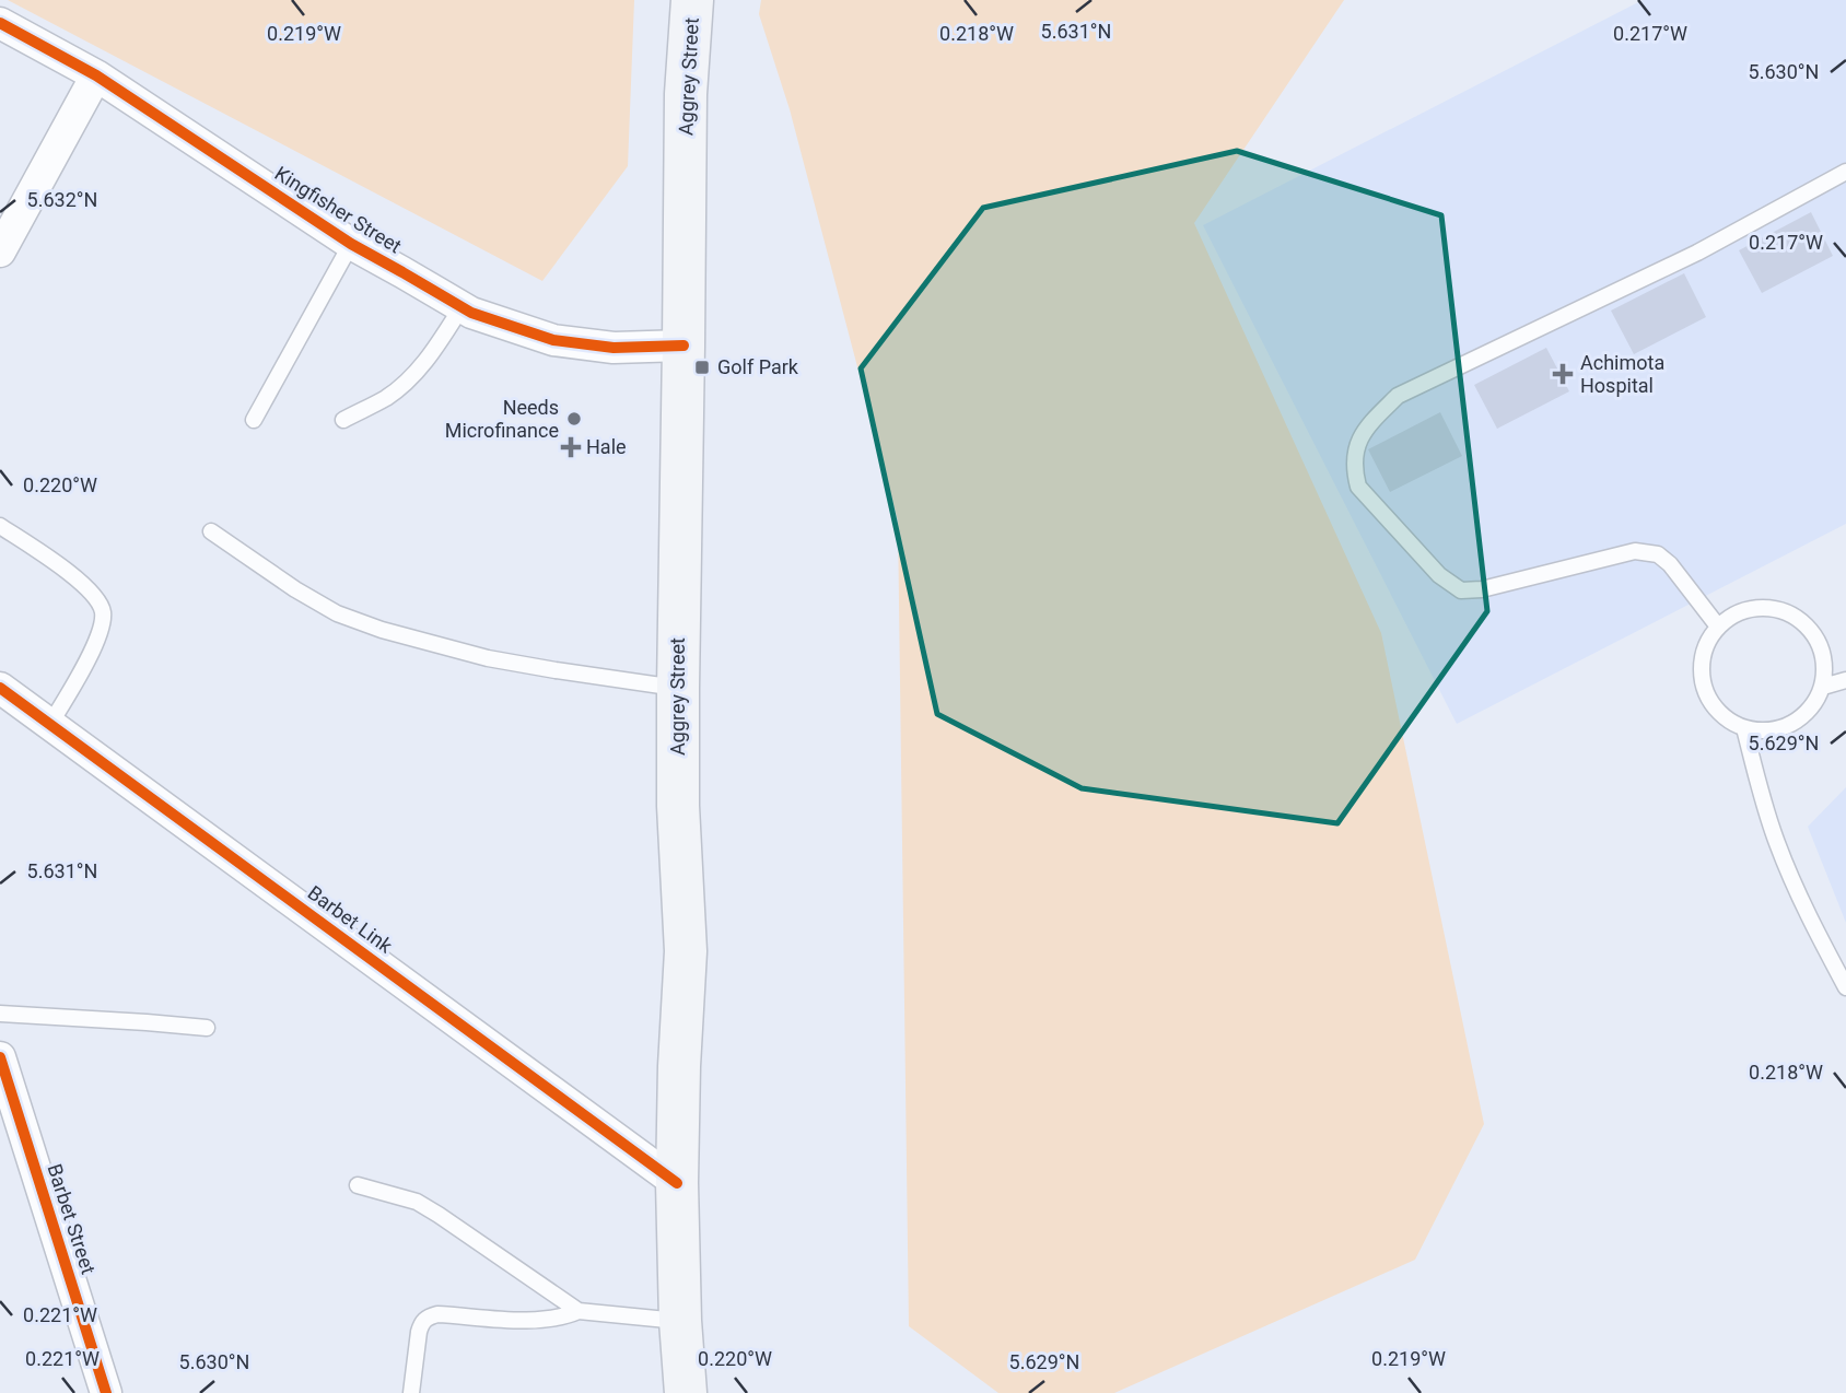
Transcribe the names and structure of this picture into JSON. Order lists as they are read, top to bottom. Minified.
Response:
{"streets":{"main road":["Aggrey Street"],"street":["Kingfisher Street","Barbet Link","Barbet Street"]},"crossings":[["Aggrey Street","Kingfisher Street"],["Aggrey Street","Barbet Link"]],"places":{"transit":["Golf Park"],"health":["Achimota Hospital","Hale"],"other":["Needs Microfinance"]},"coordinates":["5.631°N","0.219°W","0.218°W","0.217°W","5.630°N","5.632°N","0.220°W","5.629°N","0.221°W"]}
